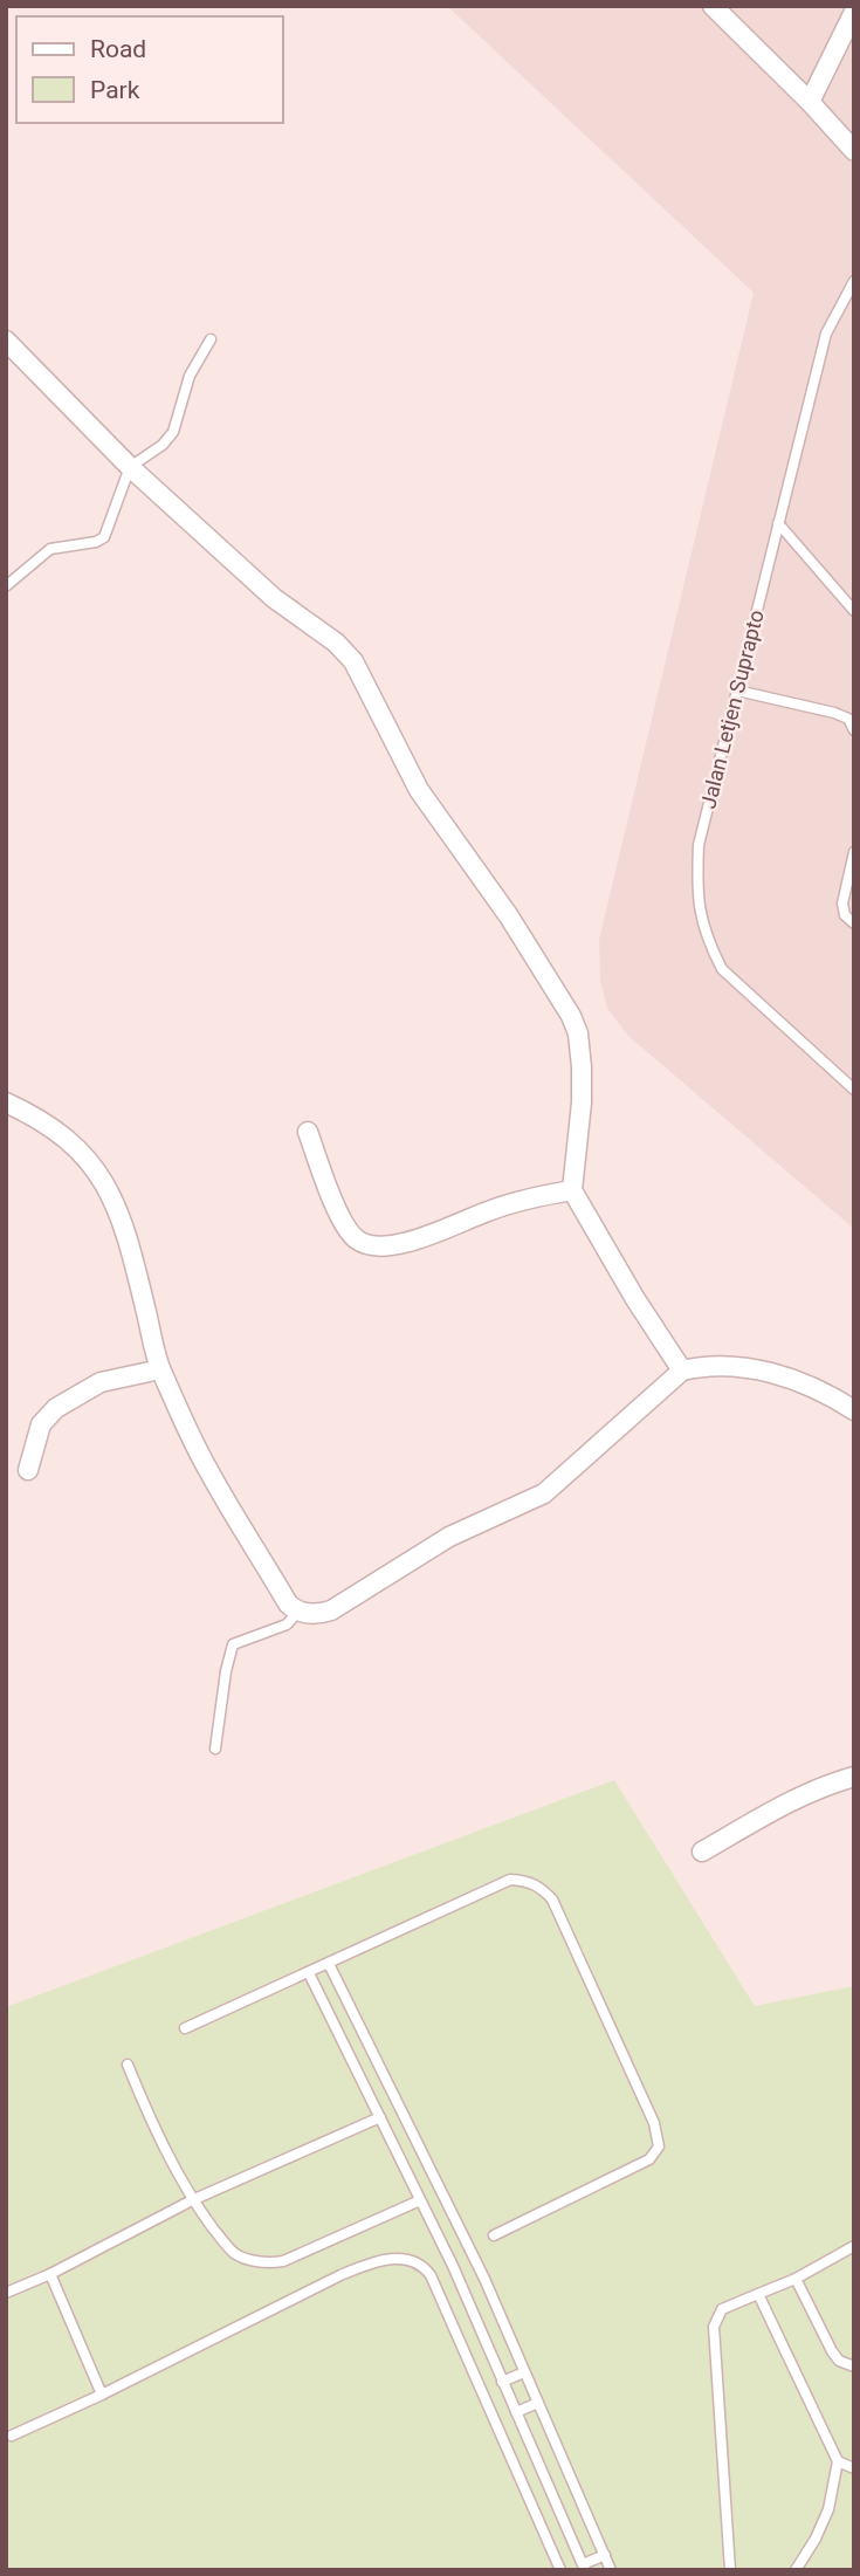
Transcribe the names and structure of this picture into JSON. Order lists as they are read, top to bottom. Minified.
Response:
{"streets":{"lane":["Jalan Letjen Suprapto"]},"legend":["Road","Park"]}
